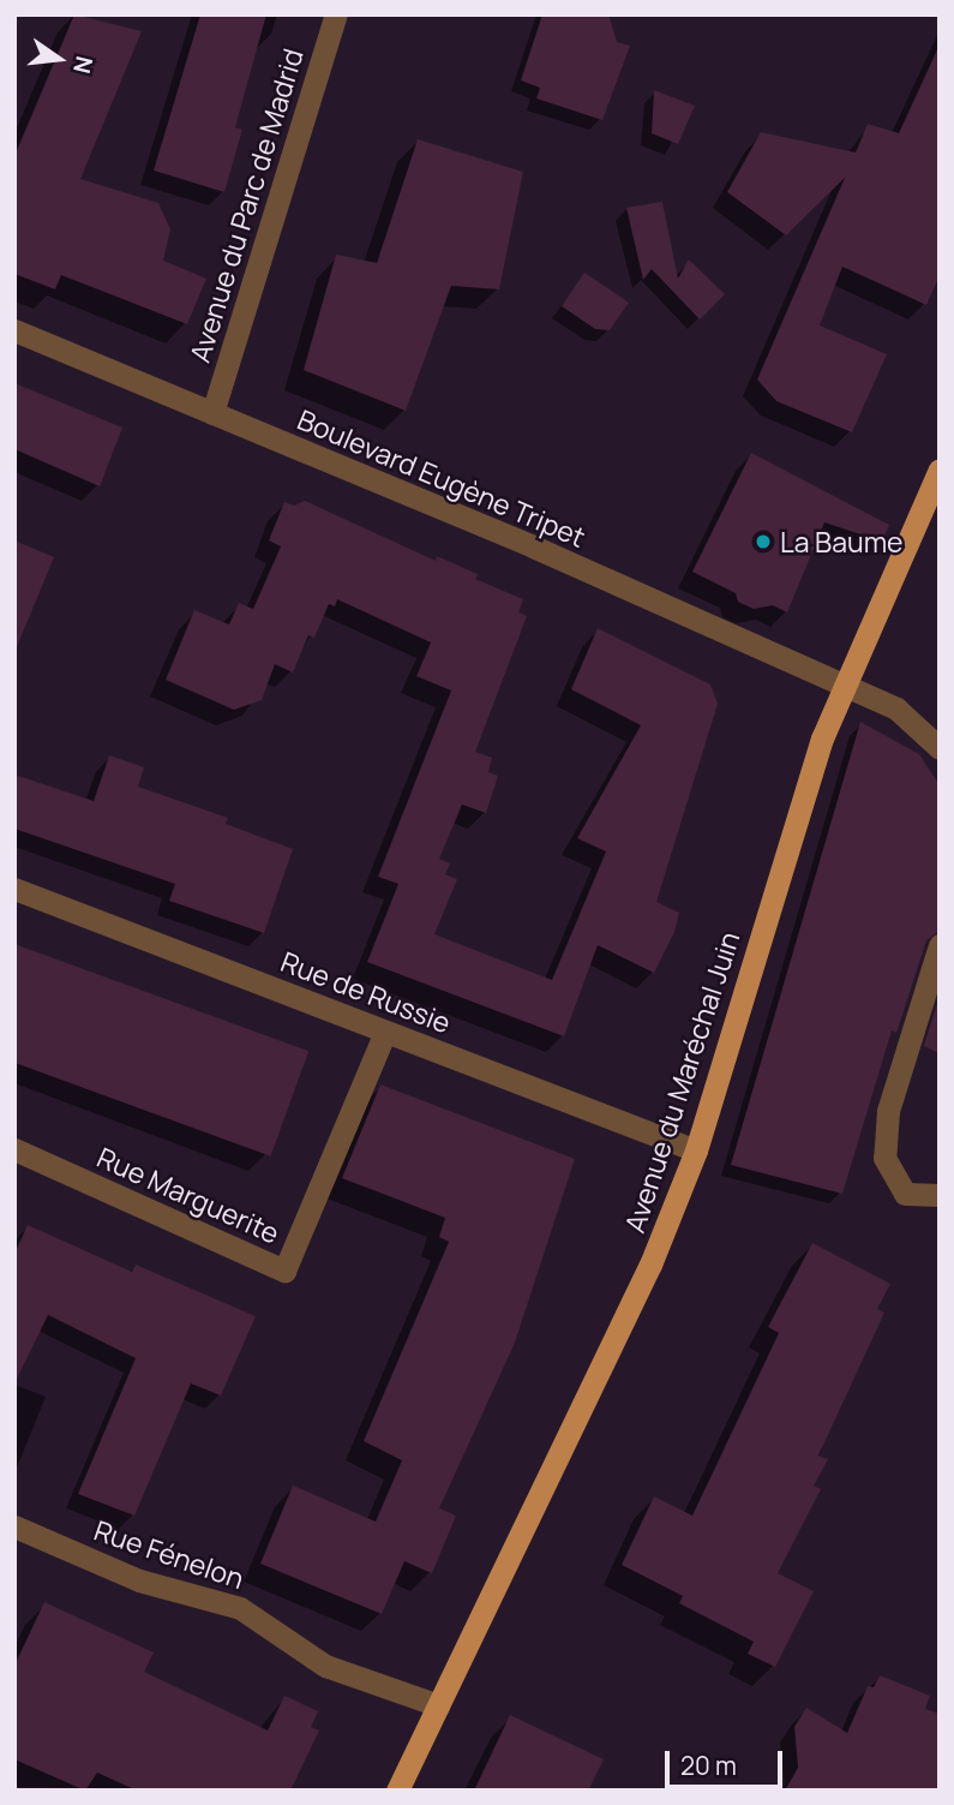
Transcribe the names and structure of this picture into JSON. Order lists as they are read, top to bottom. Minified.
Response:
{"streets":{"main road":["Avenue du Maréchal Juin"],"street":["Avenue du Parc de Madrid","Boulevard Eugène Tripet","Rue de Russie","Rue Marguerite","Rue Fénelon"]},"crossings":[["Avenue du Parc de Madrid","Boulevard Eugène Tripet"],["Boulevard Eugène Tripet","Avenue du Maréchal Juin"],["Rue de Russie","Avenue du Maréchal Juin"],["Rue de Russie","Rue Marguerite"],["Avenue du Maréchal Juin","Rue Fénelon"]],"places":["La Baume"],"scale_bar":"20 m","north":"right"}
